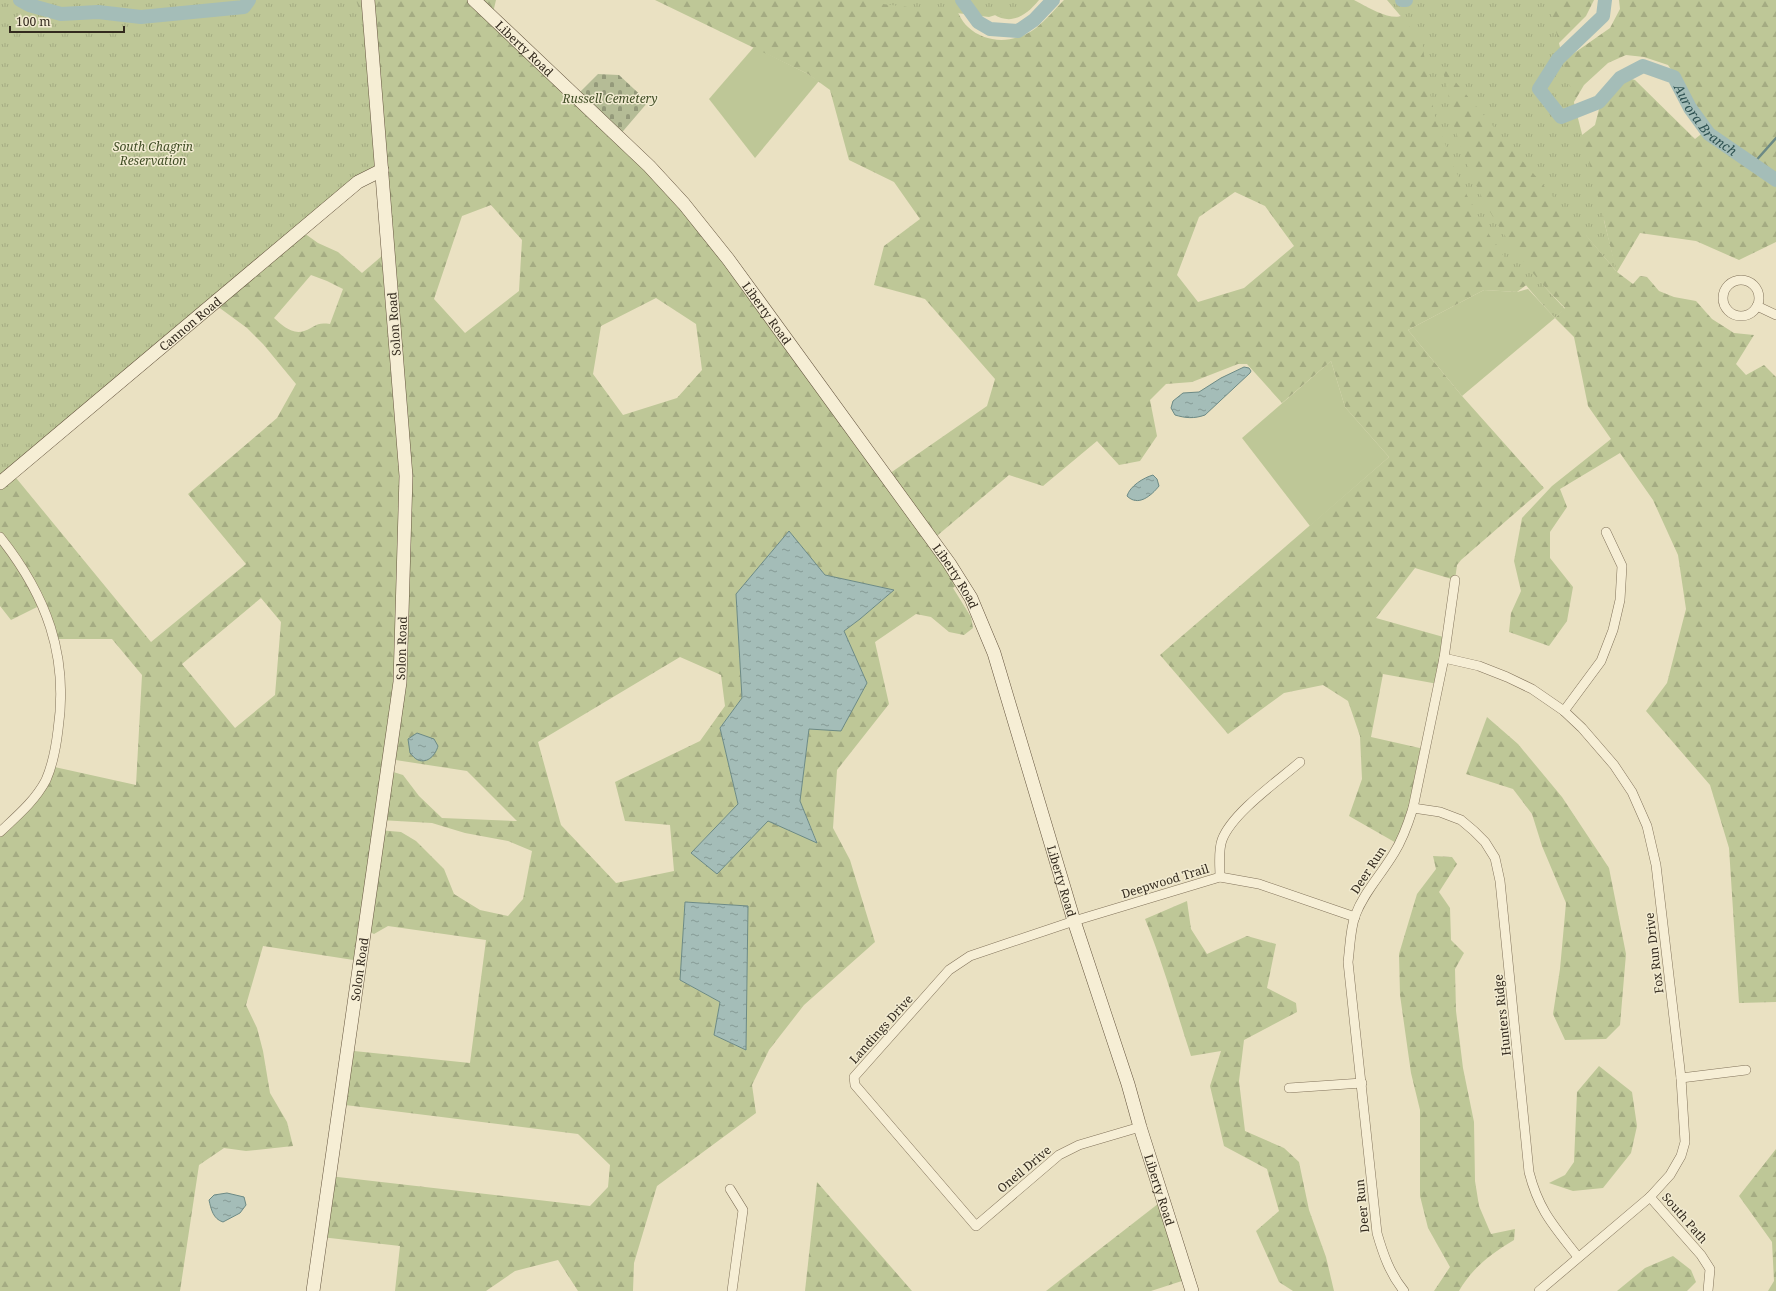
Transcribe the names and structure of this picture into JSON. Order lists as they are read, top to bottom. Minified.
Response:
{"streets":{"street":["Liberty Road","Cannon Road","Solon Road","Deer Run","Deepwood Trail","Fox Run Drive","Hunters Ridge","Landings Drive","Oneil Drive","South Path"]},"crossings":[["Liberty Road","Deepwood Trail"],["Liberty Road","Landings Drive"],["Liberty Road","Oneil Drive"],["Cannon Road","Solon Road"],["Deer Run","Deepwood Trail"],["Deer Run","Fox Run Drive"],["Deer Run","Hunters Ridge"],["Deepwood Trail","Landings Drive"],["Fox Run Drive","Hunters Ridge"],["Fox Run Drive","South Path"],["Landings Drive","Oneil Drive"]],"water":["Aurora Branch"],"parks":["Russell Cemetery","South Chagrin Reservation"],"scale_bar":"100 m"}
